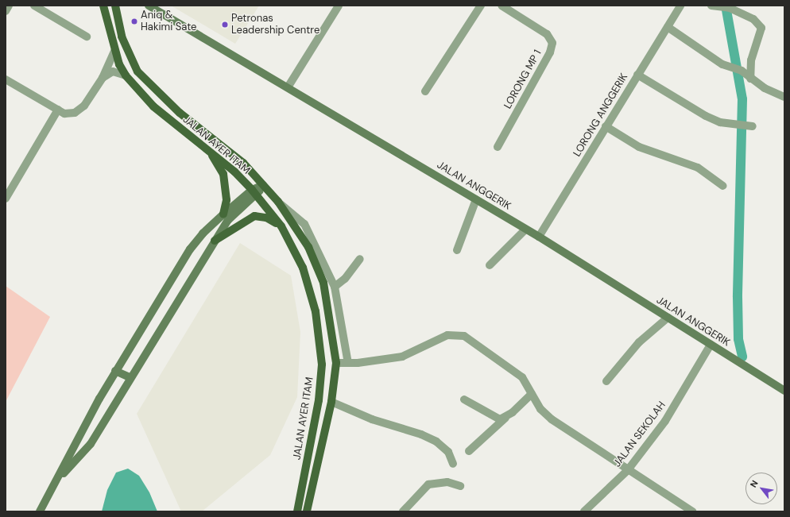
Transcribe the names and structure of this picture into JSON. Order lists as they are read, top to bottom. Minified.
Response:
{"streets":{"main road":["JALAN AYER ITAM"],"street":["LORONG MP 1","LORONG ANGGERIK","JALAN ANGGERIK","JALAN SEKOLAH"]},"crossings":[["LORONG ANGGERIK","JALAN ANGGERIK"],["JALAN ANGGERIK","JALAN SEKOLAH"]],"places":["Aniq & Hakimi Sate","Petronas Leadership Centre"],"north":"top left"}
